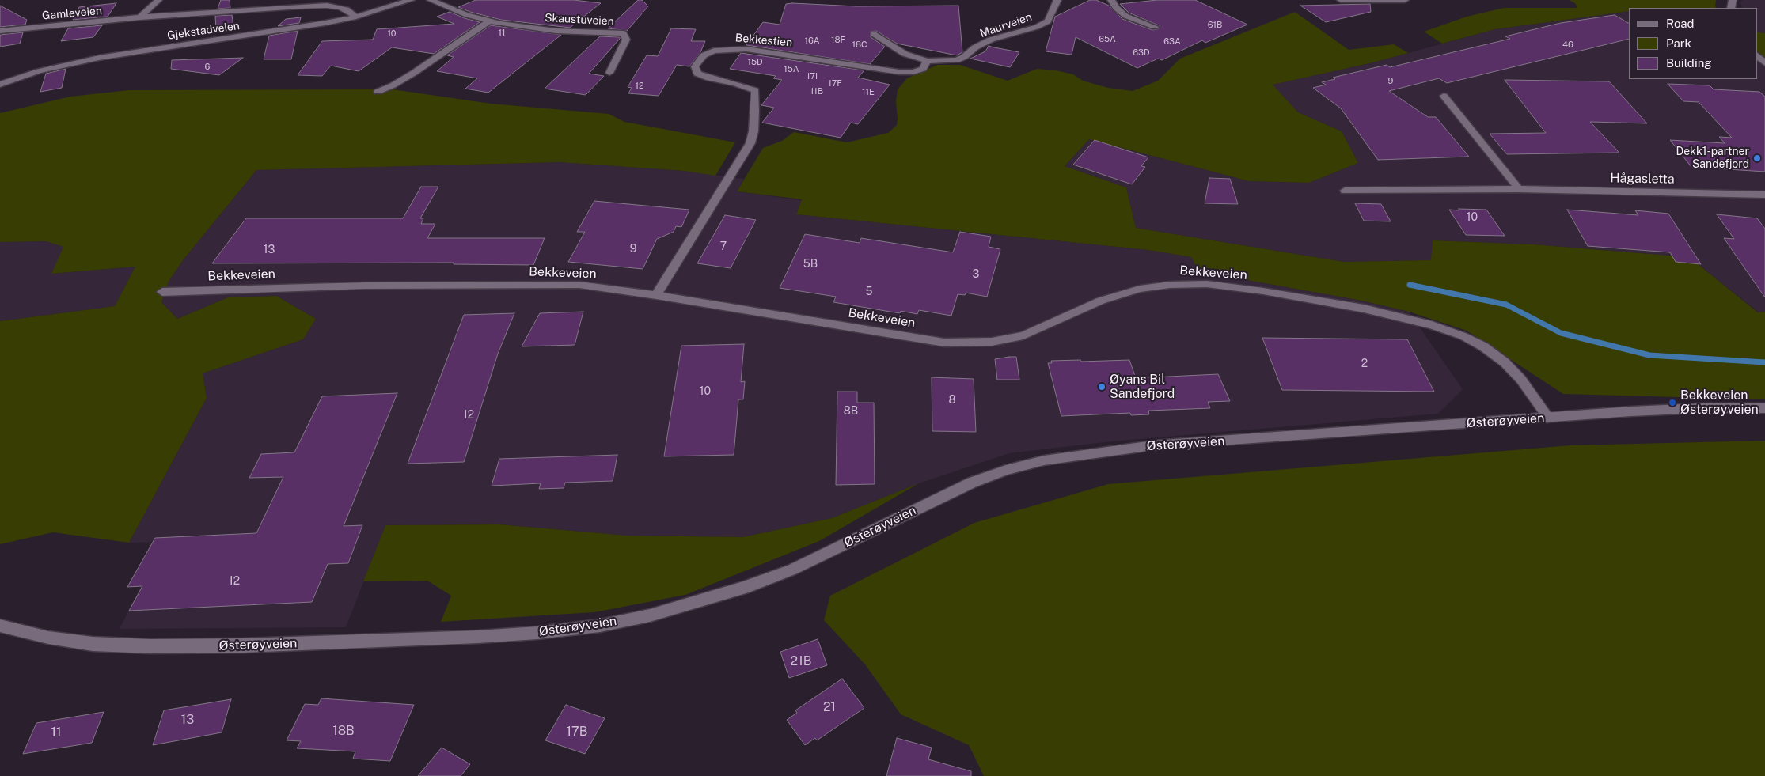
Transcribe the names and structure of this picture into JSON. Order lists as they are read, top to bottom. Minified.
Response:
{"streets":{"street":["Gamleveien","Skaustuveien","Maurveien","Gjekstadveien","Bekkestien","Hågasletta","Bekkeveien","Østerøyveien"]},"crossings":[["Gamleveien","Gjekstadveien"],["Maurveien","Bekkestien"],["Bekkestien","Bekkeveien"],["Bekkeveien","Østerøyveien"]],"places":["Dekk1-partner Sandefjord","Øyans Bil Sandefjord","Bekkeveien Østerøyveien"],"house_numbers":["61B","11","10","65A","18F","16A","63A","18C","46","63D","15D","6","15A","17I","9","17F","12","11B","11E","10","7","9","13","5B","3","5","2","10","8","8B","12","12","21B","21","13","18B","17B","11"],"legend":["Road","Park","Building"]}
